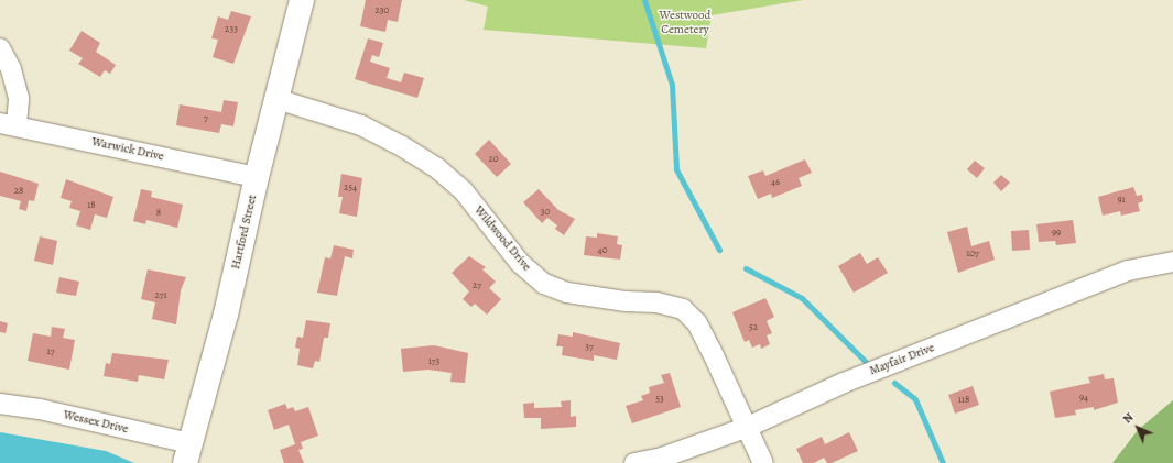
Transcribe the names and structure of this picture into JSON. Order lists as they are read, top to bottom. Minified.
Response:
{"streets":{"street":["Warwick Drive","Hartford Street","Wildwood Drive","Mayfair Drive","Wessex Drive"]},"crossings":[["Warwick Drive","Hartford Street"],["Hartford Street","Wildwood Drive"],["Hartford Street","Wessex Drive"],["Wildwood Drive","Mayfair Drive"]],"parks":["Westwood Cemetery"],"house_numbers":["230","233","7","20","46","254","28","91","18","30","8","99","40","107","27","271","52","37","17","173","94","53","118"],"north":"top left"}
